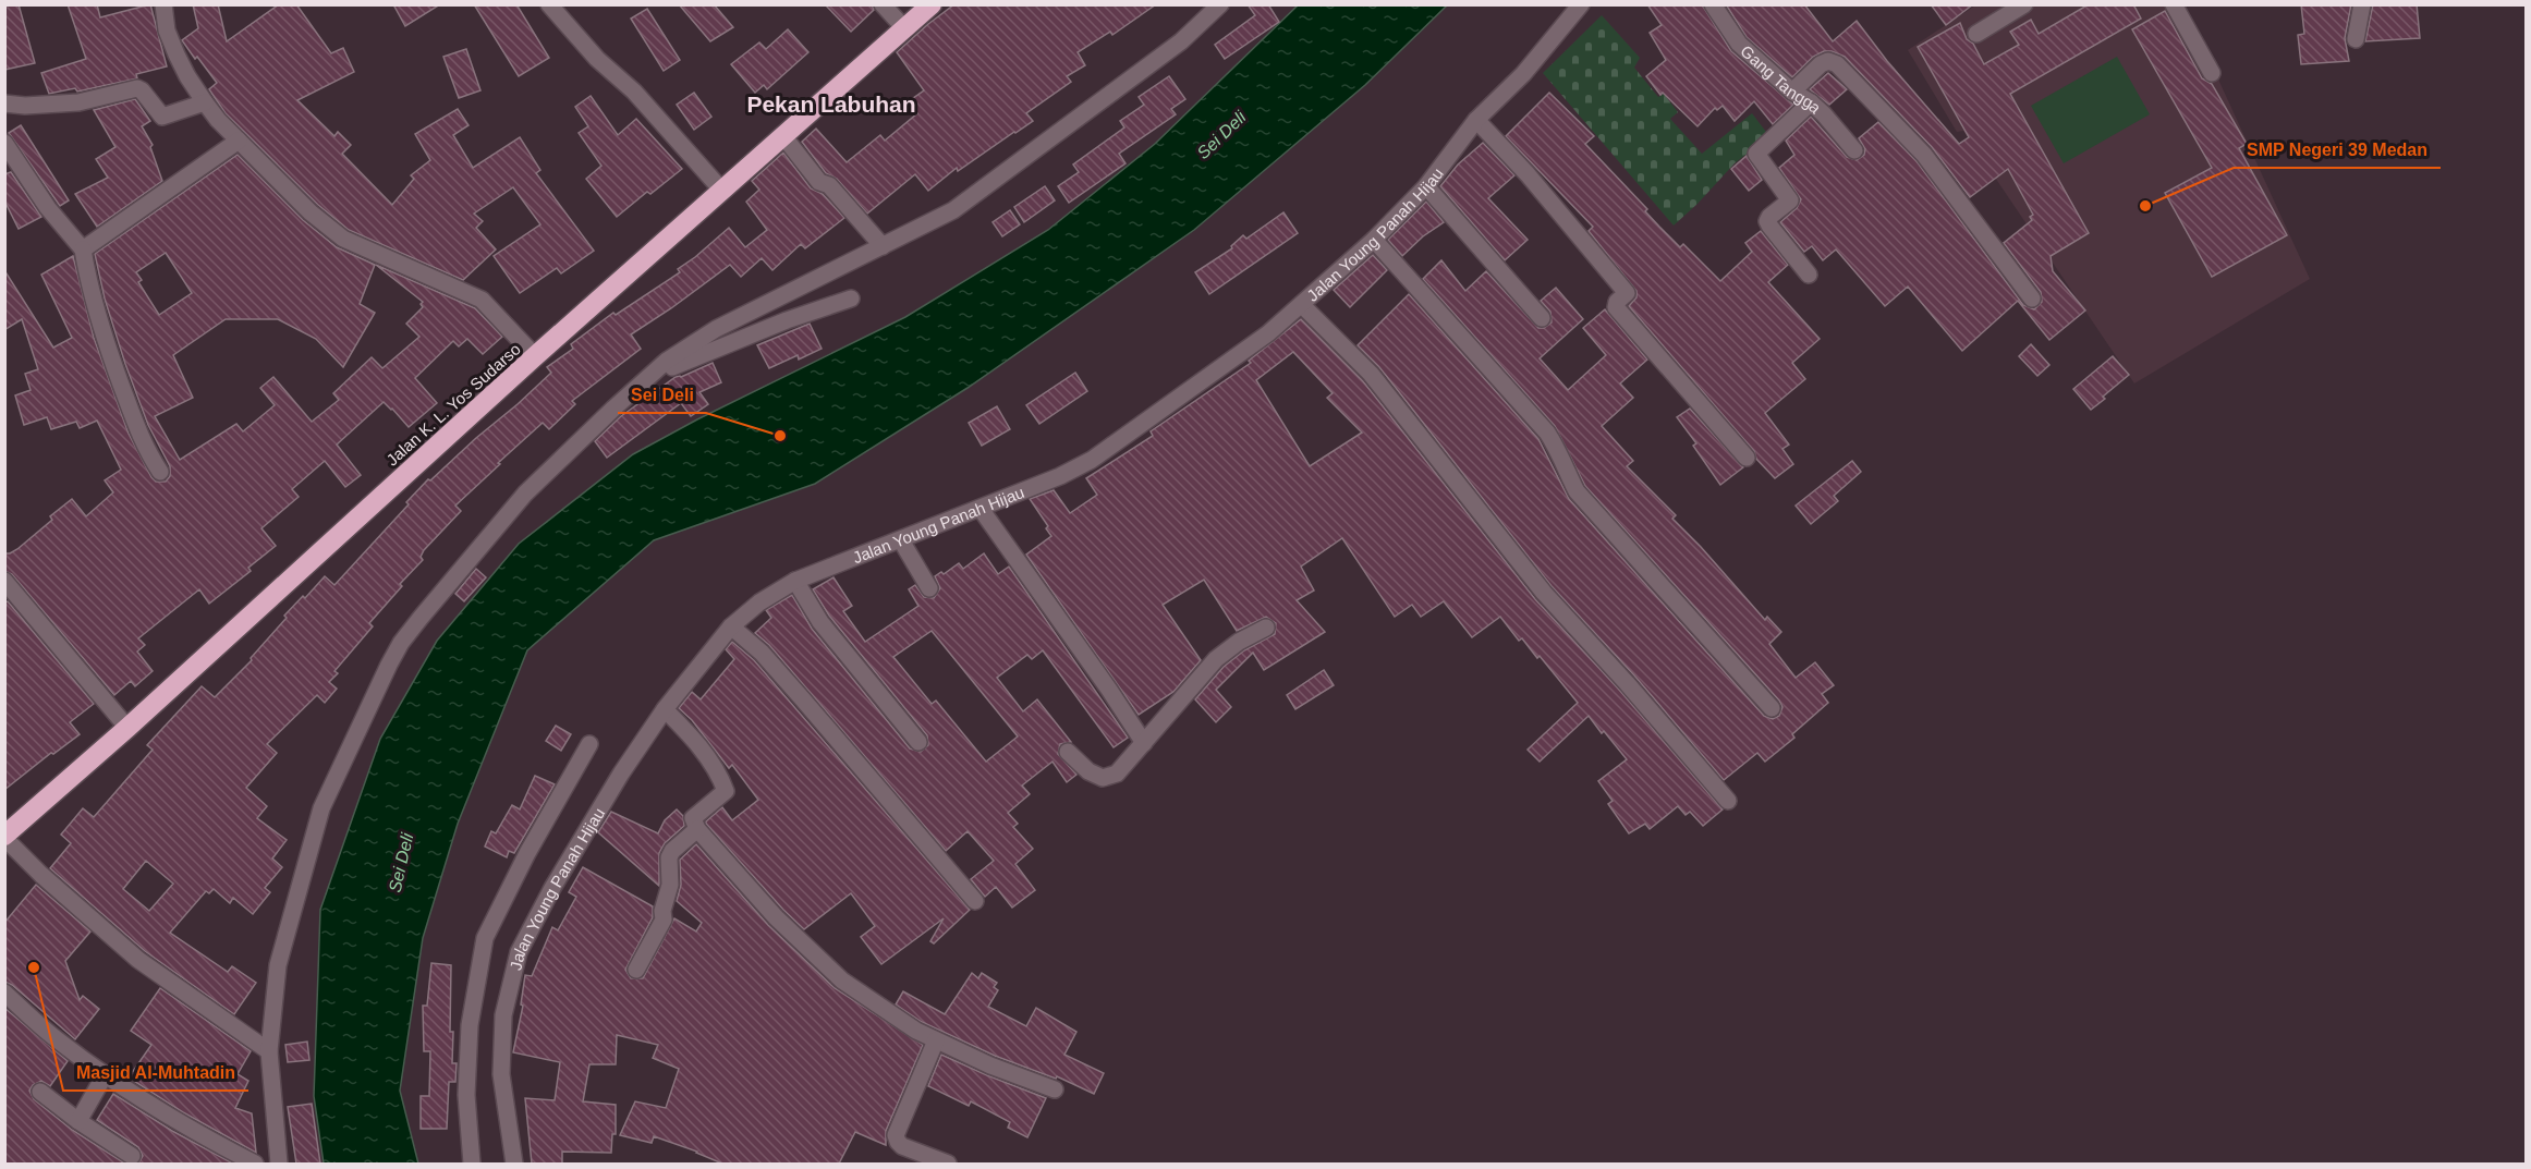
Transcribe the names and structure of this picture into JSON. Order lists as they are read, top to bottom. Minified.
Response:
{"streets":{"highway":["Jalan K. L. Yos Sudarso"],"street":["Gang Tangga","Jalan Young Panah Hijau"]},"districts":["Pekan Labuhan"],"water":["Sei Deli"],"places":["SMP Negeri 39 Medan","Sei Deli","Masjid Al-Muhtadin"]}
